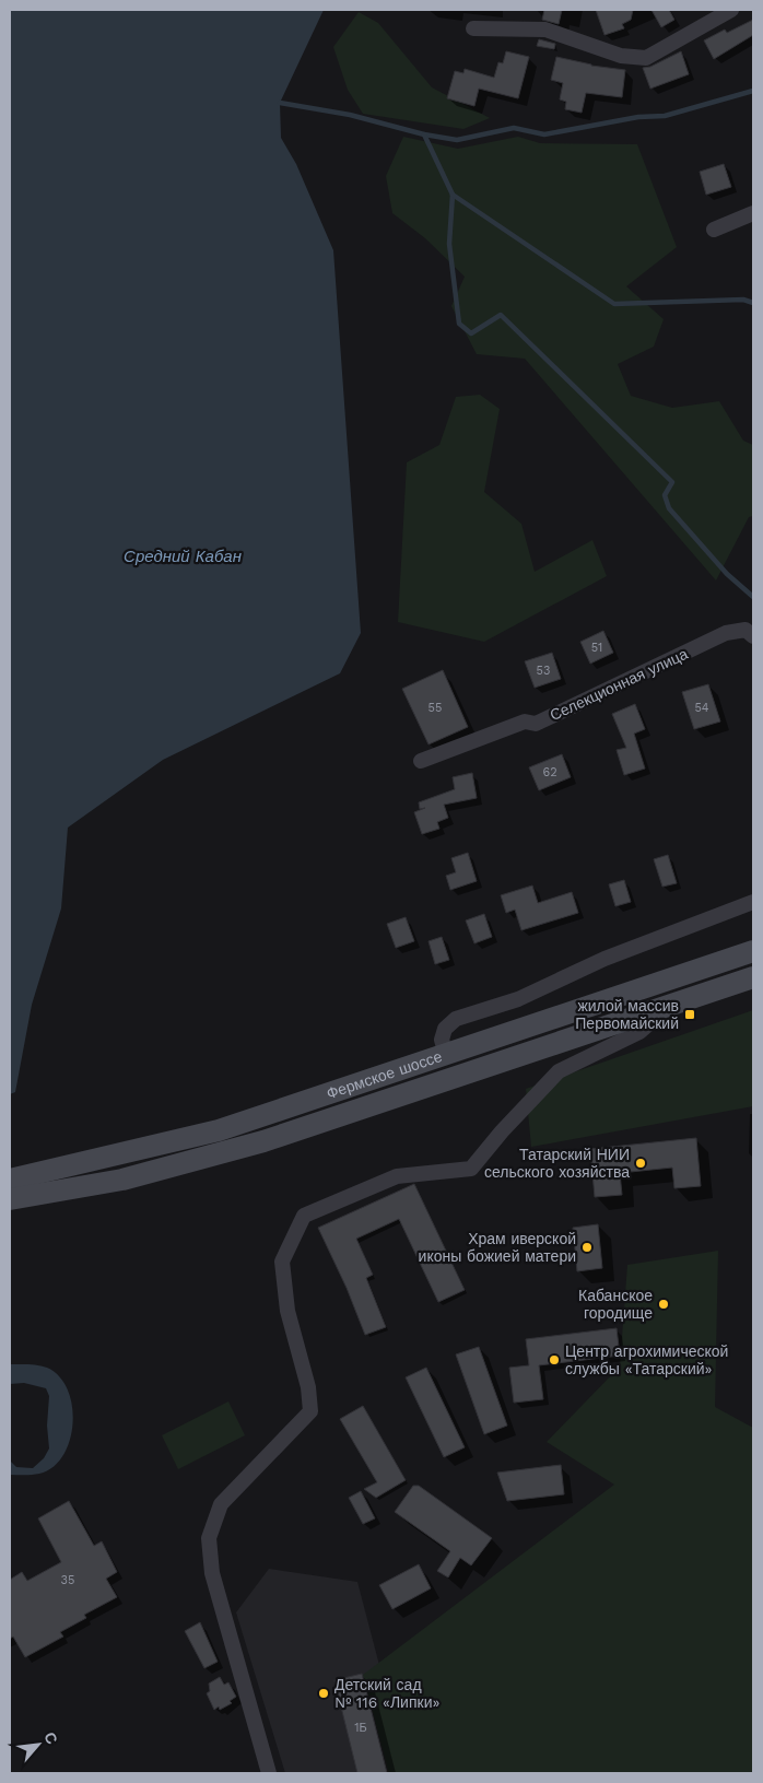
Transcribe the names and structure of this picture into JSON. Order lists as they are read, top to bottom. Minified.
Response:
{"streets":{"main road":["Фермское шоссе"],"street":["Селекционная улица"]},"water":["Средний Кабан"],"places":{"transit":["жилой массив Первомайский"],"other":["Татарский НИИ сельского хозяйства","Храм иверской иконы божией матери","Кабанское городище","Центр агрохимической службы «Татарский»","Детский сад № 116 «Липки»"]},"house_numbers":["51","53","55","54","62","35","1Б"],"north":"top right"}
